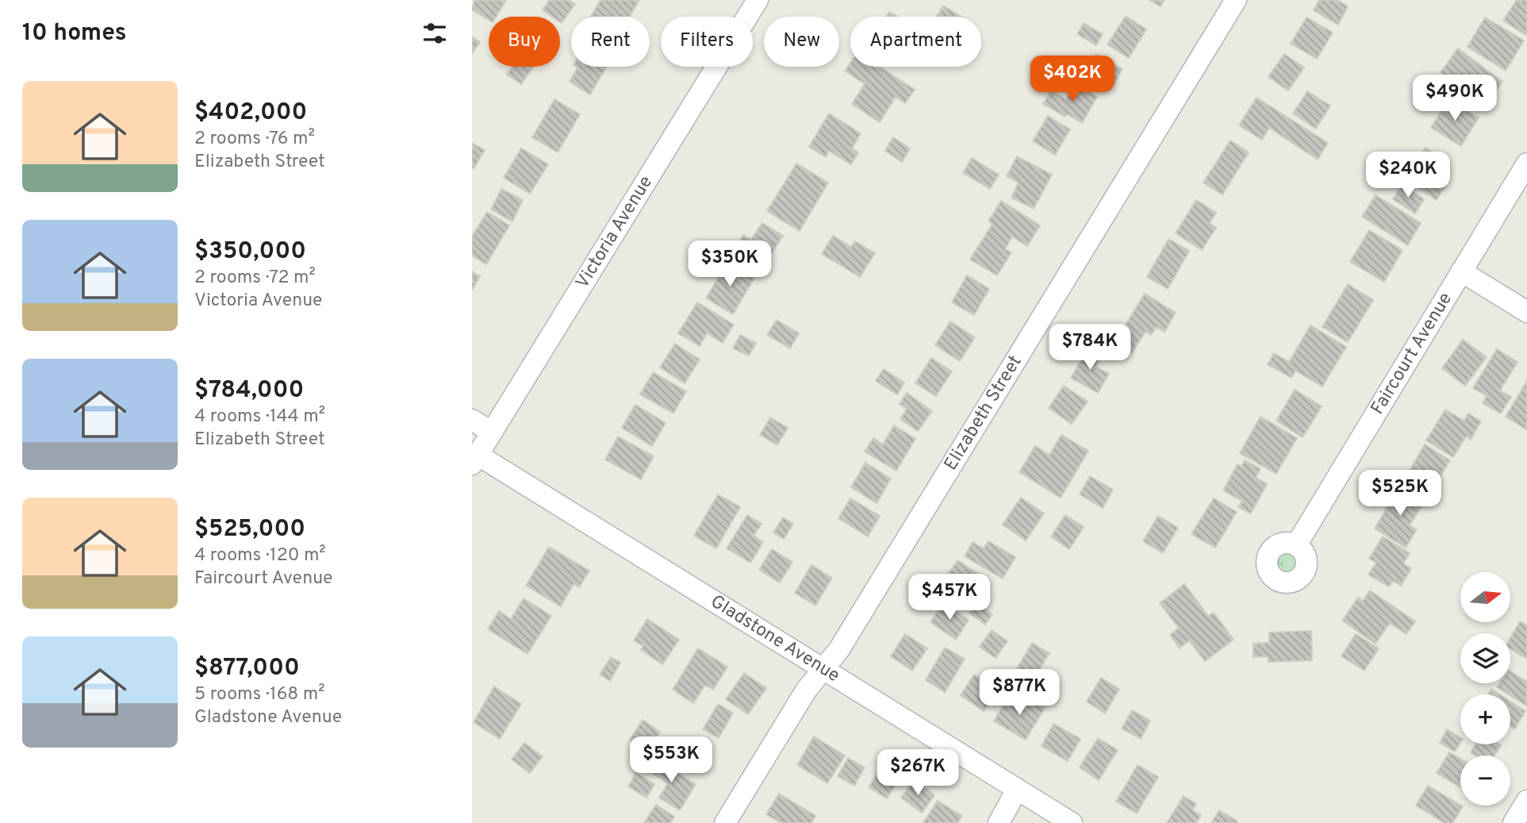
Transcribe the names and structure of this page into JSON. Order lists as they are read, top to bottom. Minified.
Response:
{"streets":{"street":["Victoria Avenue","Faircourt Avenue","Elizabeth Street","Gladstone Avenue"]},"crossings":[["Victoria Avenue","Gladstone Avenue"],["Elizabeth Street","Gladstone Avenue"]],"north":"right","page":{"heading":"10 homes","chip":["Buy","Rent","Filters","New","Apartment"],"price":["$402K","$490K","$240K","$350K","$784K","$525K","$457K","$877K","$553K","$267K"],"list":[{"name":"$402,000","note":"2 rooms · 76 m² · Elizabeth Street"},{"name":"$350,000","note":"2 rooms · 72 m² · Victoria Avenue"},{"name":"$784,000","note":"4 rooms · 144 m² · Elizabeth Street"},{"name":"$525,000","note":"4 rooms · 120 m² · Faircourt Avenue"},{"name":"$877,000","note":"5 rooms · 168 m² · Gladstone Avenue"}],"map_buttons":["+","−"]}}
